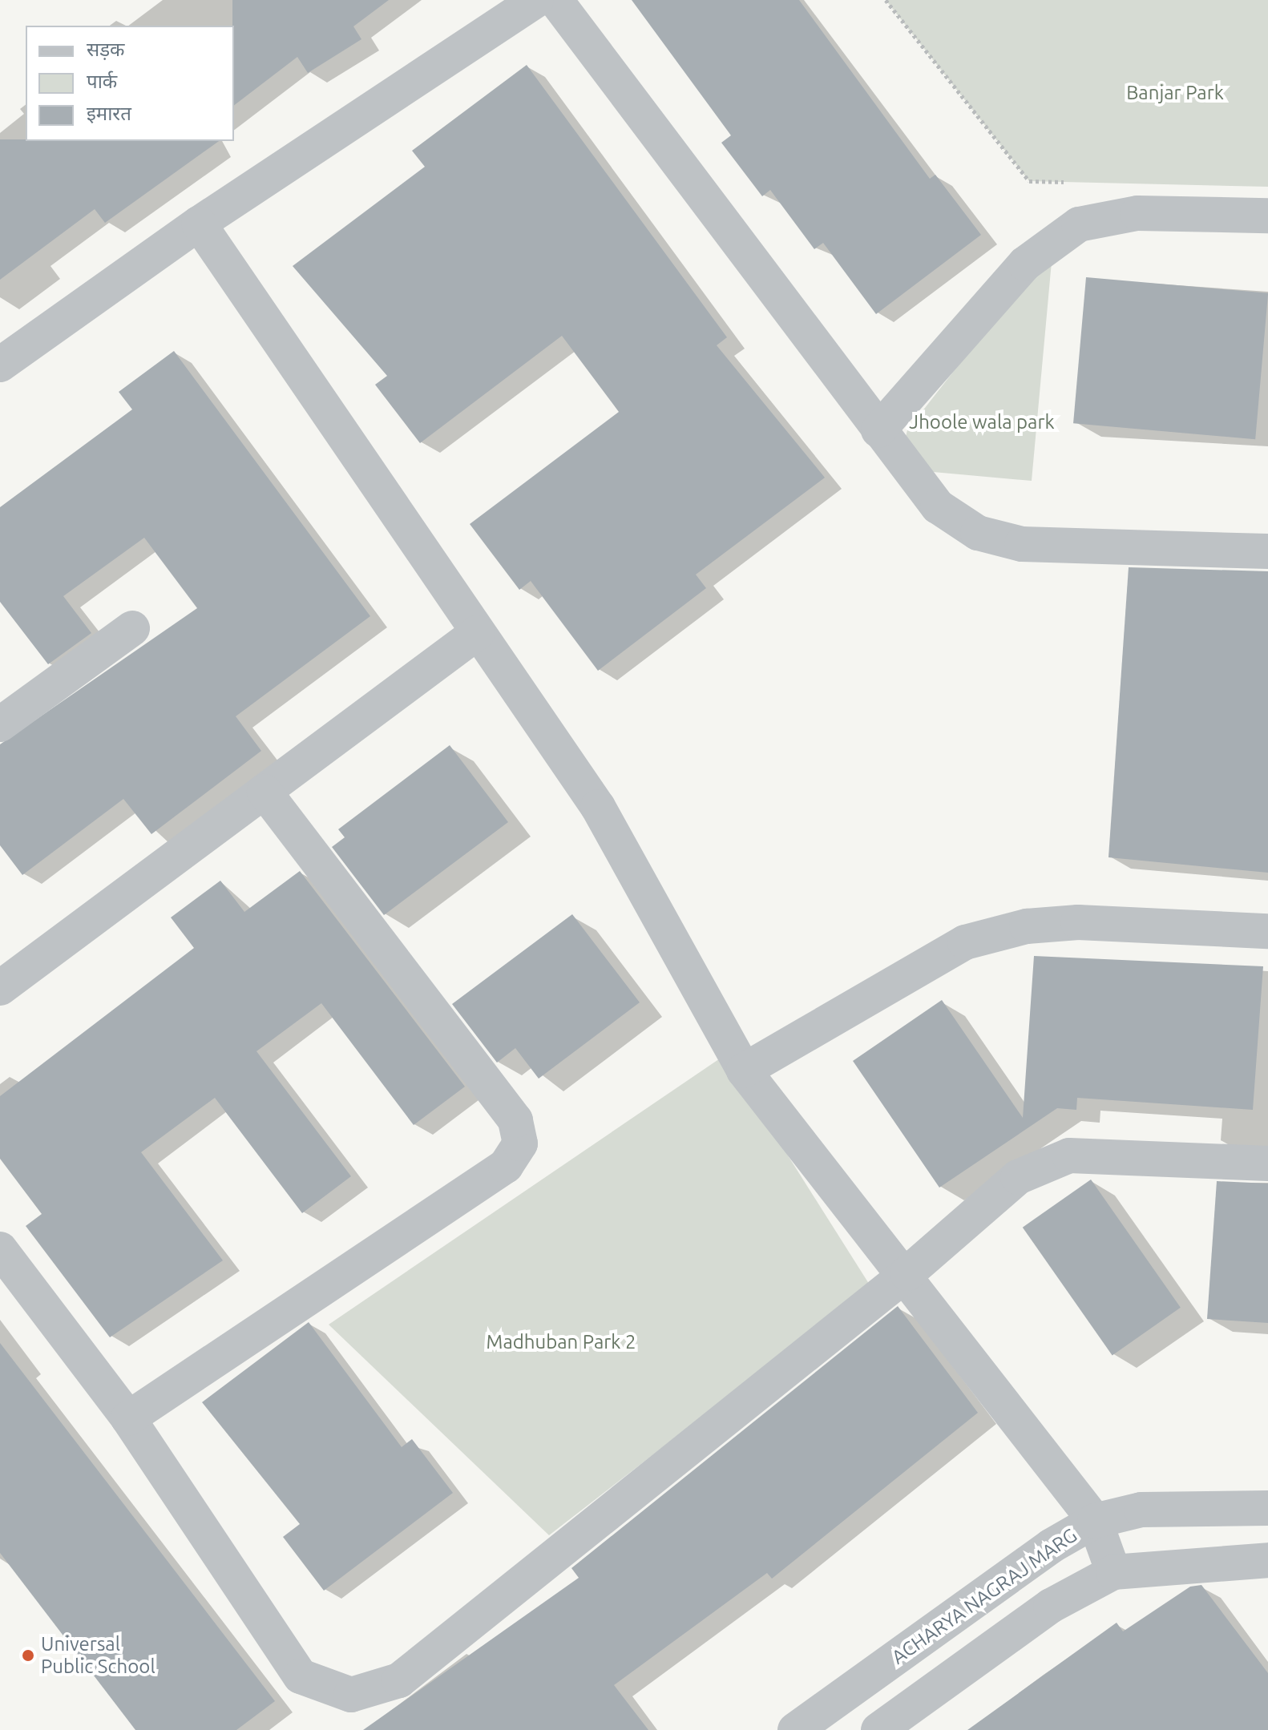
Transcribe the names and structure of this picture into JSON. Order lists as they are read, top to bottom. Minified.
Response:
{"streets":{"street":["ACHARYA NAGRAJ MARG"]},"parks":["Banjar Park","Jhoole wala park","Madhuban Park 2"],"places":["Universal Public School"],"legend":["सड़क","पार्क","इमारत"]}
